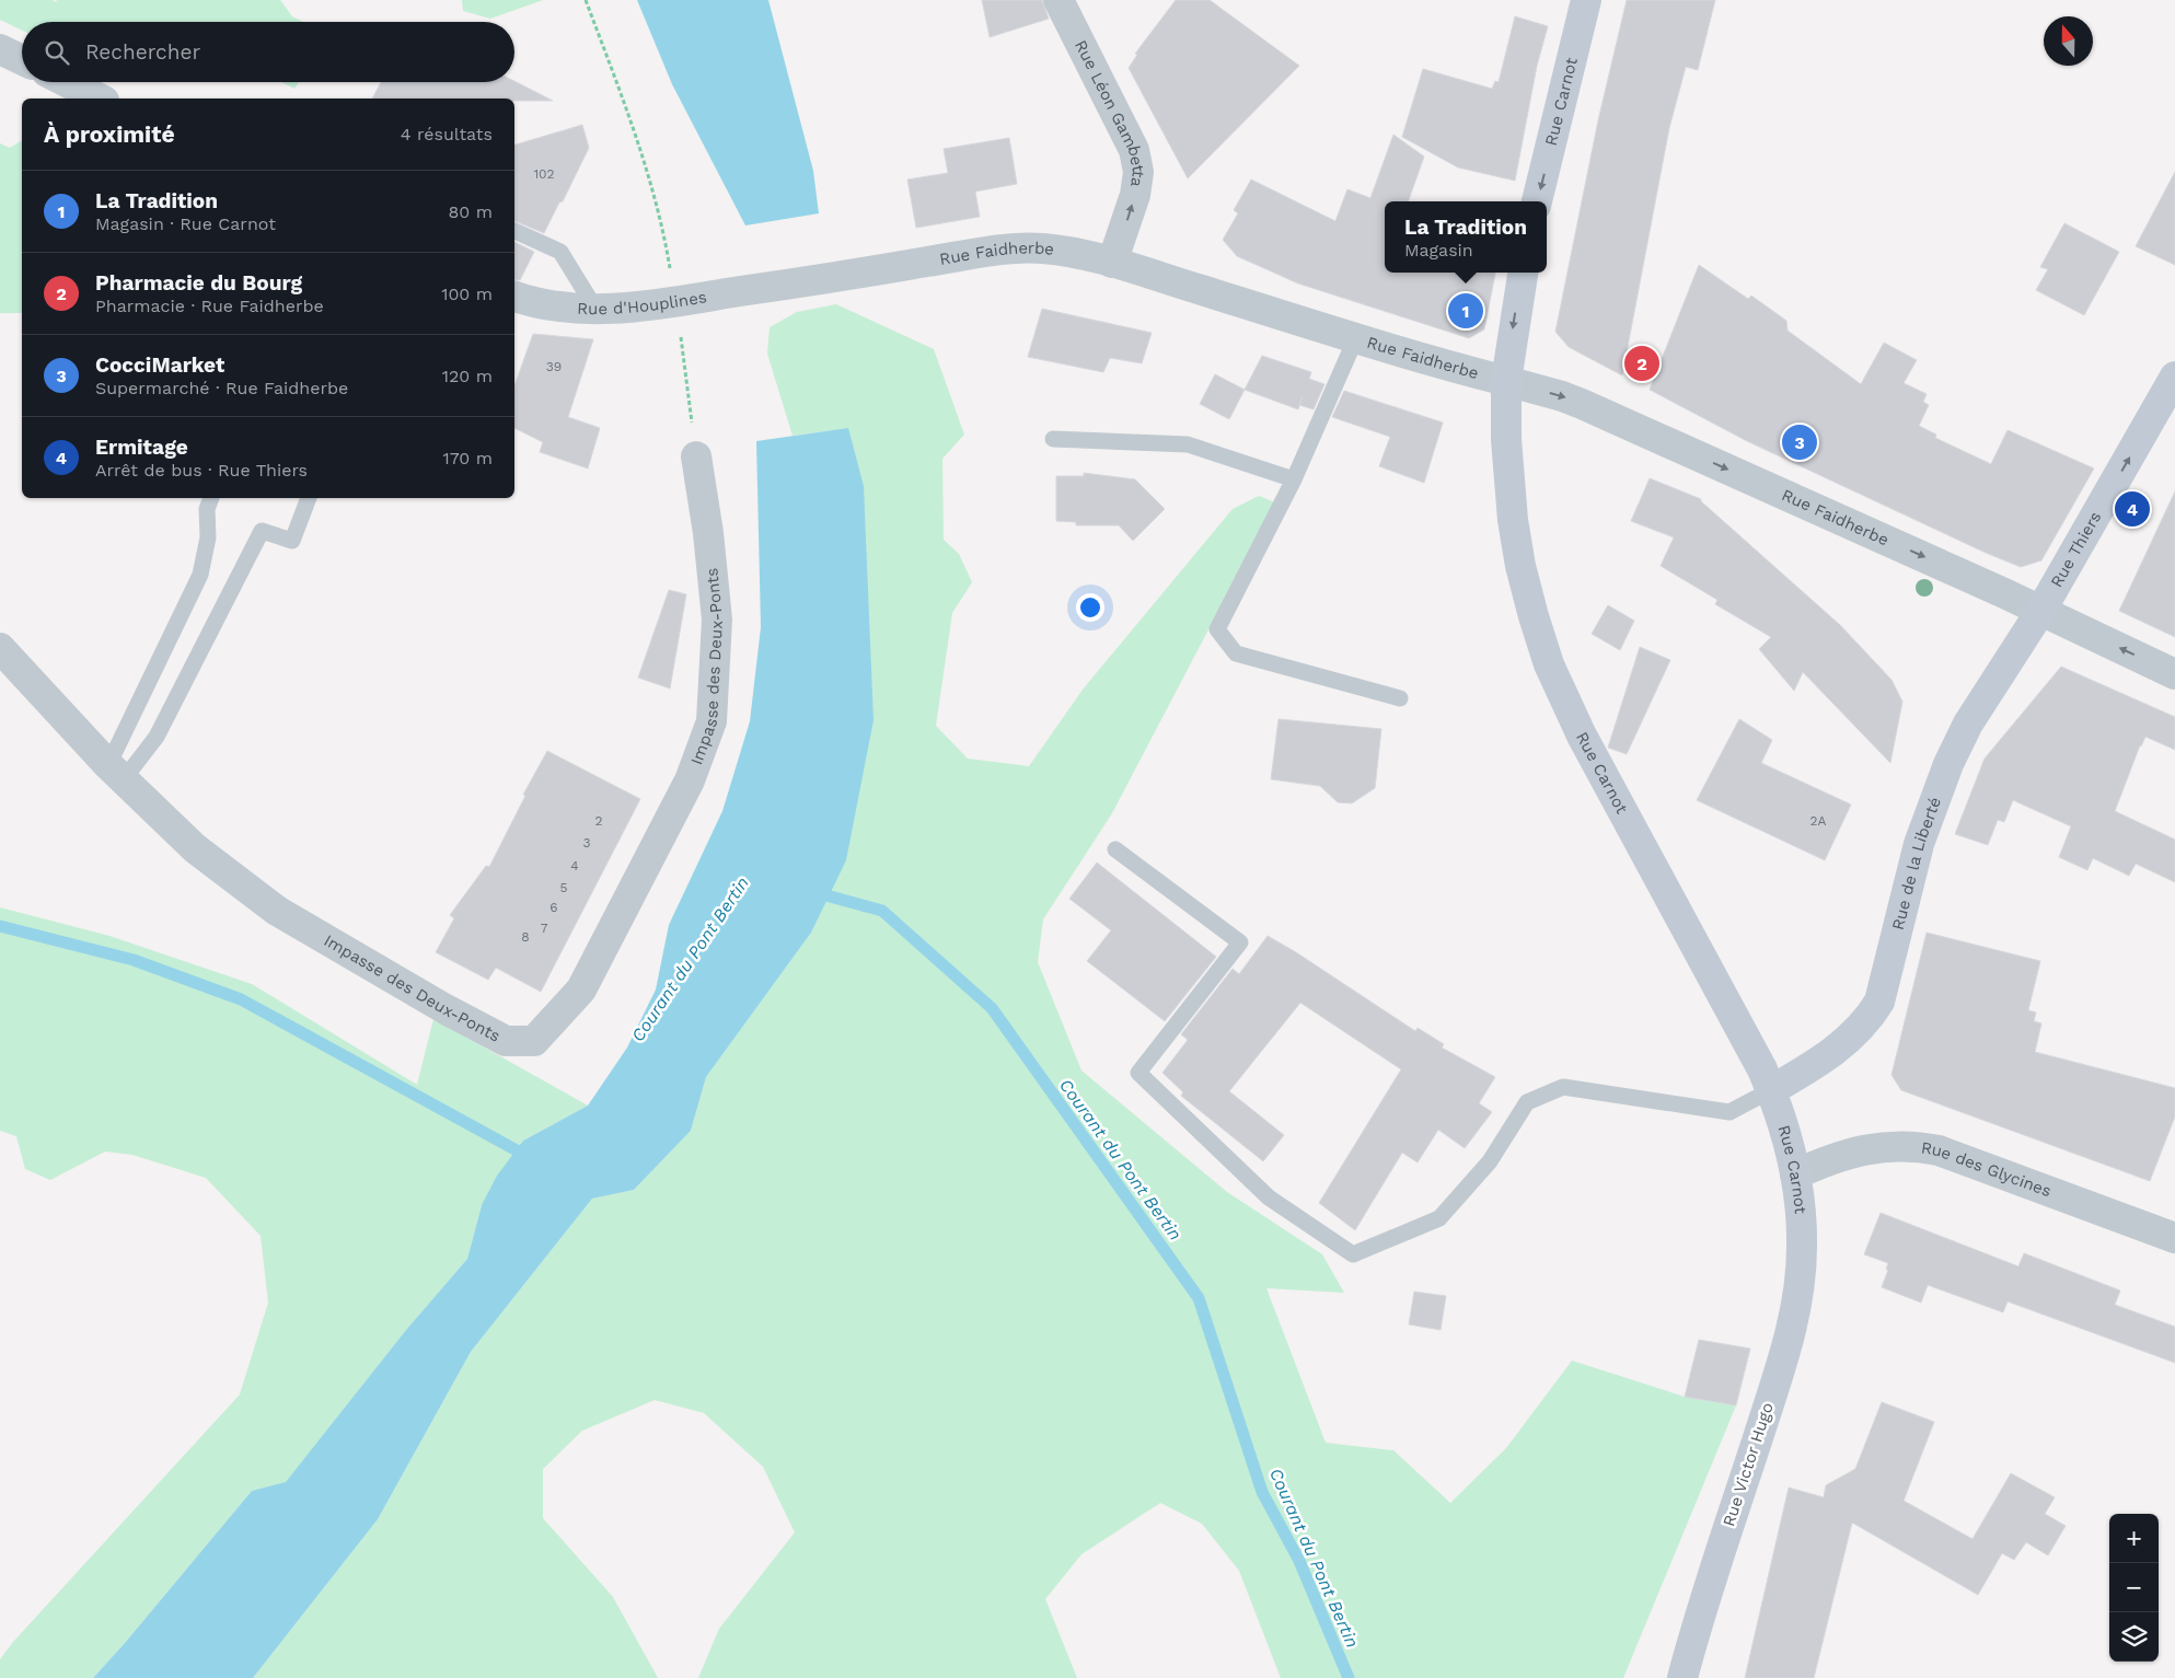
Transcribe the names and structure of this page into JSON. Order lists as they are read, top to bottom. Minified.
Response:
{"streets":{"main road":["Rue Carnot","Rue Thiers","Rue de la Liberté","Rue Victor Hugo"],"street":["Rue Léon Gambetta","Rue Faidherbe","Rue d'Houplines","Impasse des Deux-Ponts","Rue des Glycines"]},"crossings":[["Rue Carnot","Rue Faidherbe"],["Rue Carnot","Rue de la Liberté"],["Rue Carnot","Rue des Glycines"],["Rue Carnot","Rue Victor Hugo"],["Rue Léon Gambetta","Rue Faidherbe"],["Rue Faidherbe","Rue d'Houplines"],["Rue Faidherbe","Rue Thiers"],["Rue Faidherbe","Rue de la Liberté"],["Rue Thiers","Rue de la Liberté"]],"one_way":["Rue Léon Gambetta","Rue Thiers"],"water":["Courant du Pont Bertin"],"house_numbers":["102","39","2","2A","3","4","5","6","7","8"],"north":"top","page":{"search":"Rechercher","heading":["À proximité","4 résultats"],"list":[{"mark":"1","name":"La Tradition","note":"Magasin · Rue Carnot","value":"80 m"},{"mark":"2","name":"Pharmacie du Bourg","note":"Pharmacie · Rue Faidherbe","value":"100 m"},{"mark":"3","name":"CocciMarket","note":"Supermarché · Rue Faidherbe","value":"120 m"},{"mark":"4","name":"Ermitage","note":"Arrêt de bus · Rue Thiers","value":"170 m"}],"popup":["La Tradition","Magasin"],"pins":["1","2","3","4"],"map_buttons":["+","−"]}}
